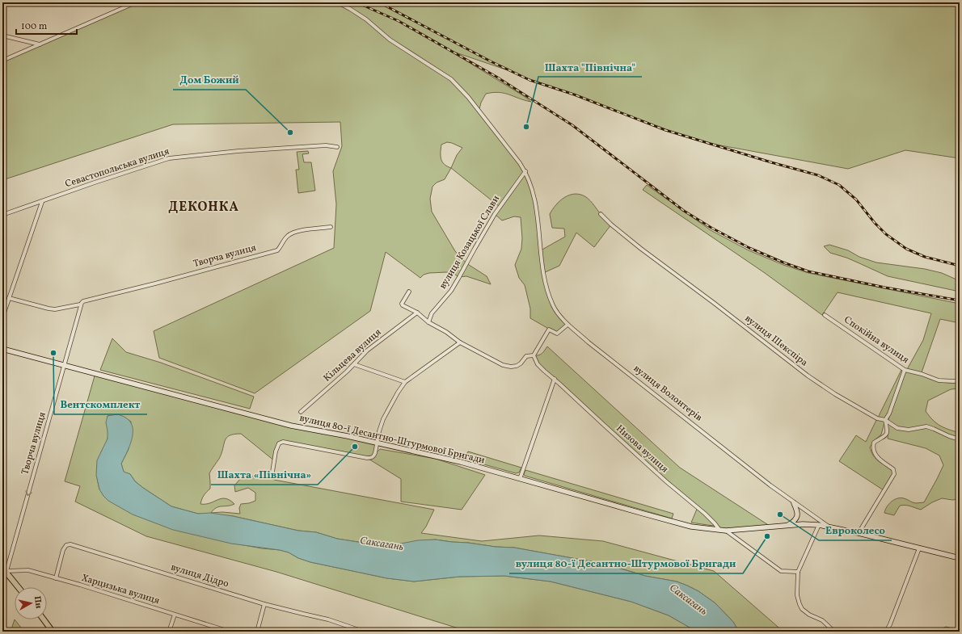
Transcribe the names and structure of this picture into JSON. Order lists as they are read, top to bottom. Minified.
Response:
{"streets":{"street":["Севастопольська вулиця","вулиця Козацької Слави","Творча вулиця","Спокійна вулиця","вулиця Шекспіра","Кільцева вулиця","вулиця Волонтерів","вулиця 80-ї Десантно-Штурмової Бригади","Низова вулиця","вулиця Дідро","Харцизька вулиця"]},"crossings":[["вулиця Козацької Слави","вулиця Волонтерів"],["Творча вулиця","вулиця 80-ї Десантно-Штурмової Бригади"],["Творча вулиця","Харцизька вулиця"],["вулиця Волонтерів","вулиця 80-ї Десантно-Штурмової Бригади"],["вулиця 80-ї Десантно-Штурмової Бригади","Низова вулиця"],["вулиця Дідро","Харцизька вулиця"]],"districts":["ДЕКОНКА"],"water":["Саксагань"],"places":["Шахта \"Північна\"","Дом Божий","Вентскомплект","Шахта «Північна»","Евроколесо","вулиця 80-ї Десантно-Штурмової Бригади"],"scale_bar":"100 m","north":"right"}
